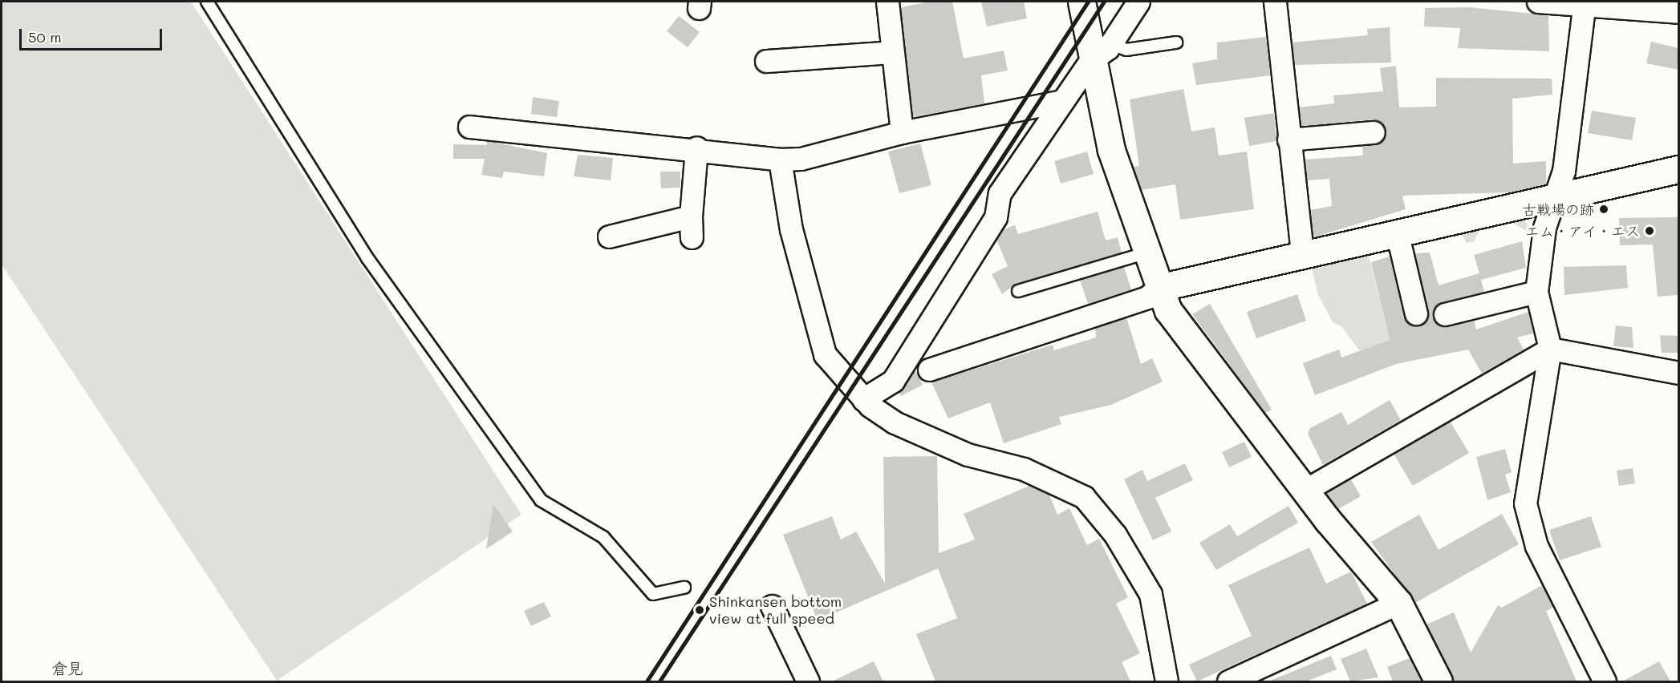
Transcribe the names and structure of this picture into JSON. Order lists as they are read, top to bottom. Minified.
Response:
{"districts":["倉見"],"places":["古戦場の跡","エム・アイ・エス","Shinkansen bottom view at full speed"],"scale_bar":"50 m"}
